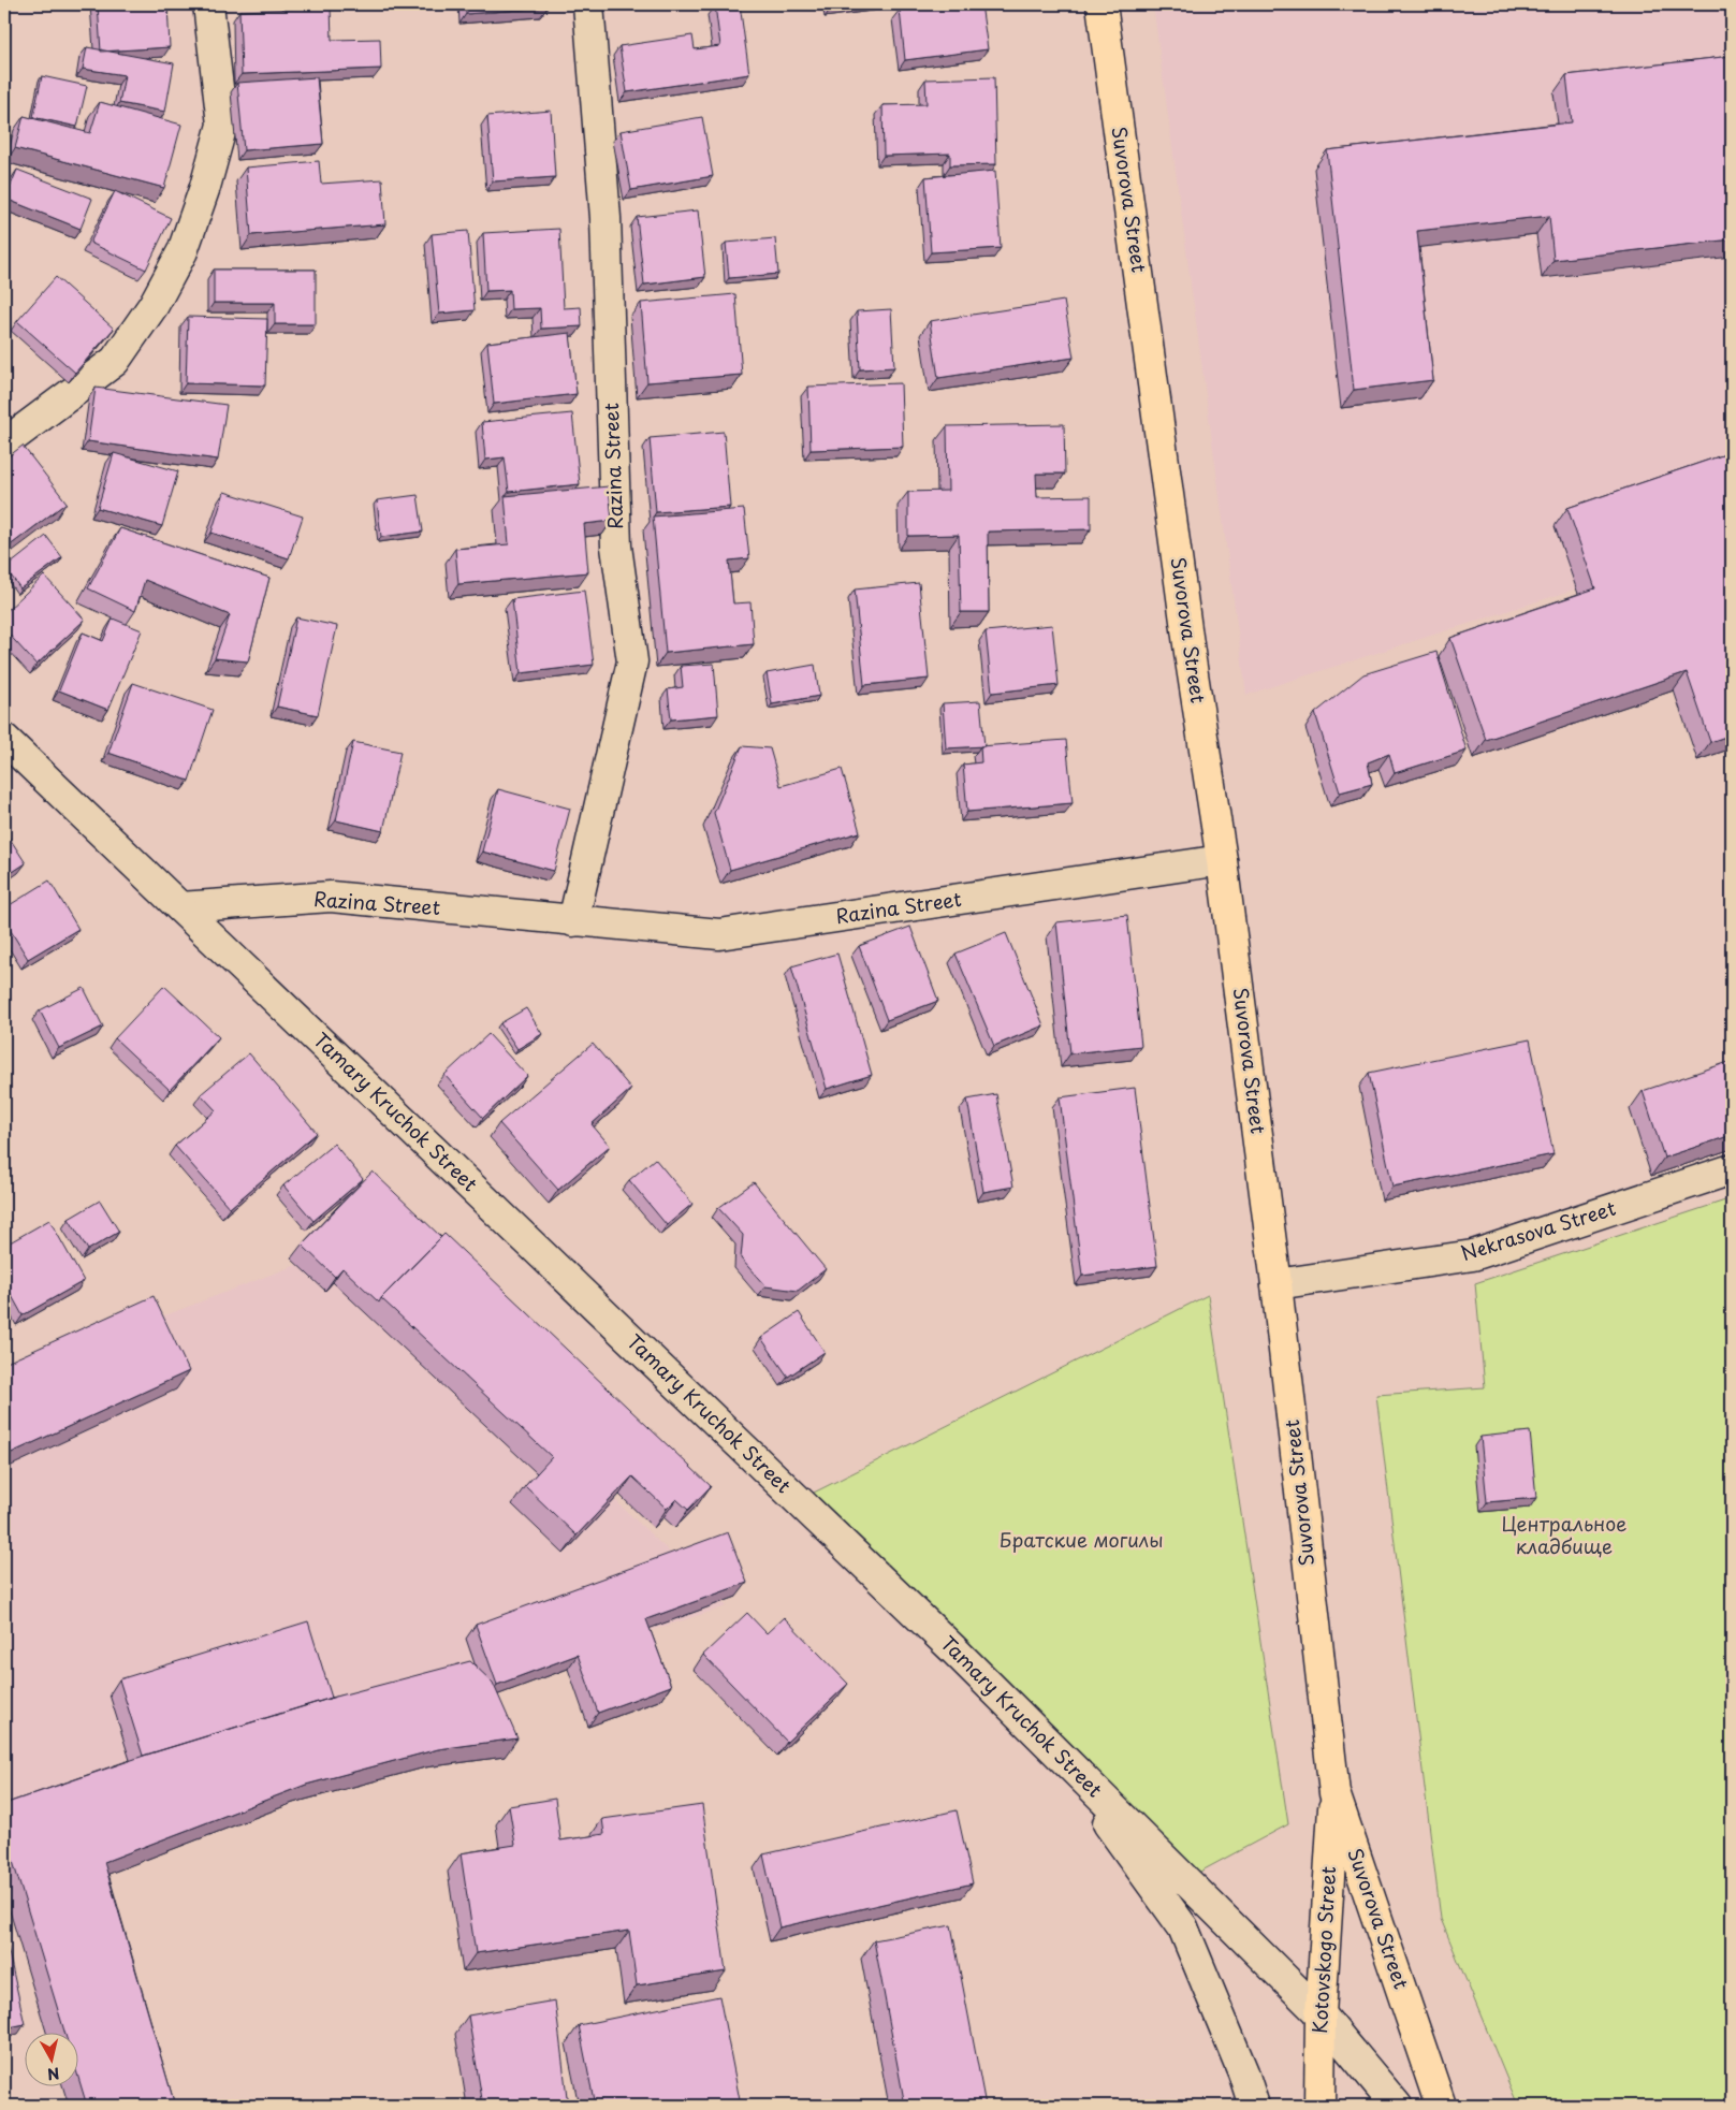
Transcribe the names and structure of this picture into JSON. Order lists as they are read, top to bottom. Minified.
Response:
{"streets":{"main road":["Suvorova Street","Kotovskogo Street"],"street":["Razina Street","Tamary Kruchok Street","Nekrasova Street"]},"crossings":[["Suvorova Street","Razina Street"],["Suvorova Street","Nekrasova Street"],["Suvorova Street","Kotovskogo Street"],["Razina Street","Tamary Kruchok Street"],["Tamary Kruchok Street","Kotovskogo Street"]],"parks":["Центральное кладбище","Братские могилы"],"north":"bottom"}
